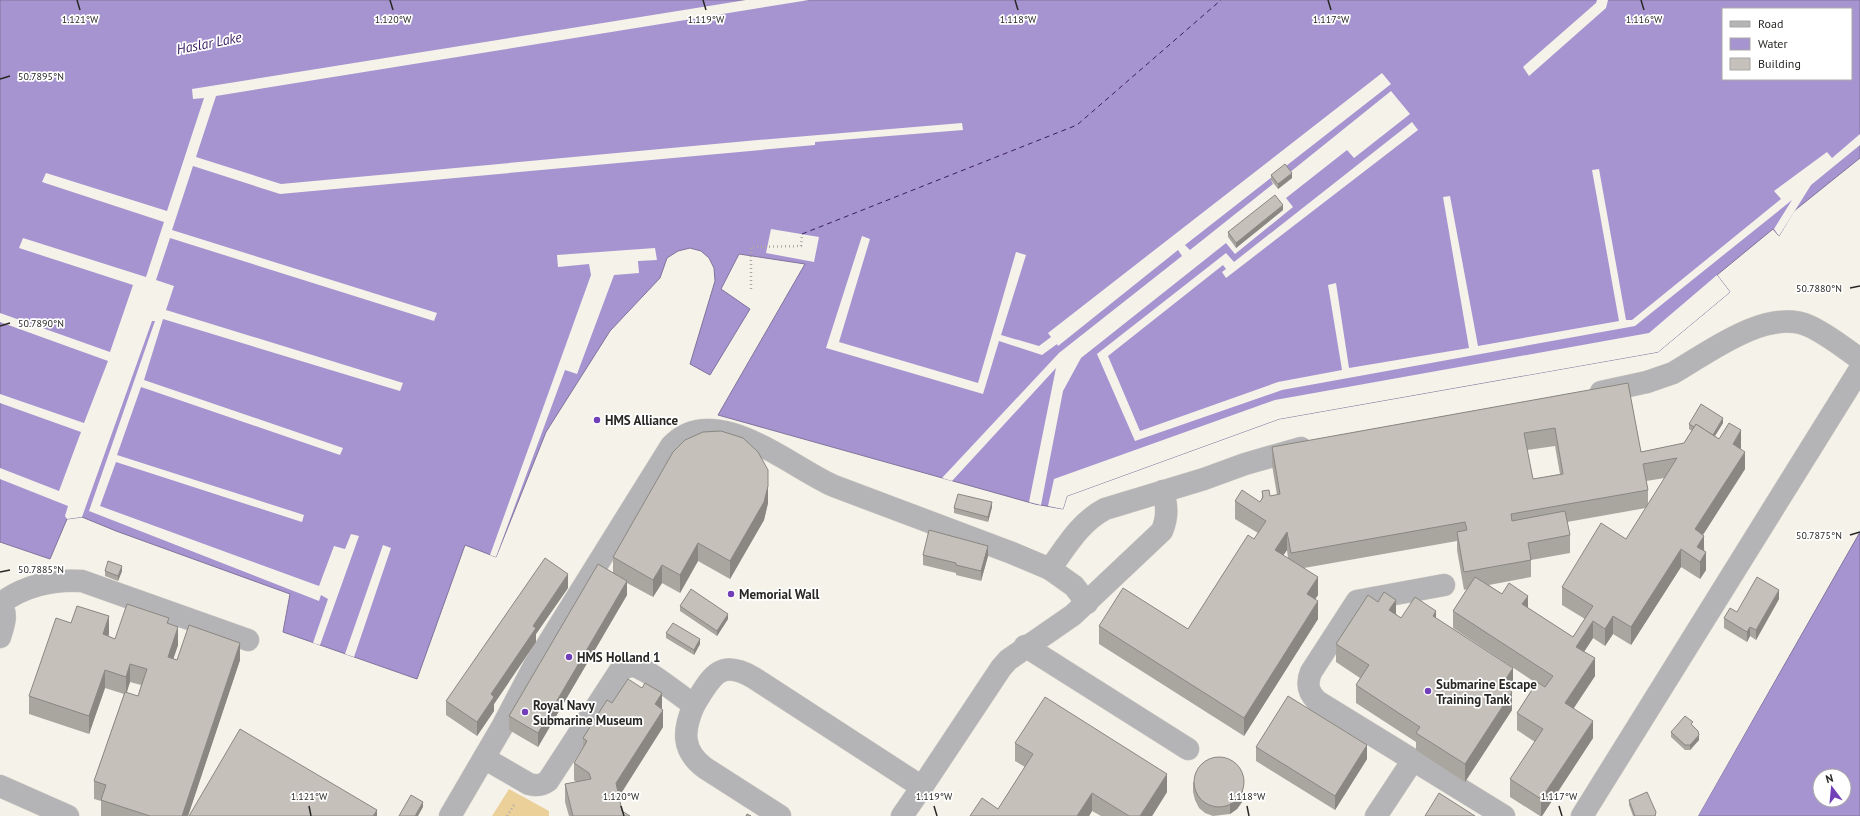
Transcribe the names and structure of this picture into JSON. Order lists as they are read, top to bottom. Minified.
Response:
{"water":["Haslar Lake"],"places":["HMS Alliance","Memorial Wall","HMS Holland 1","Submarine Escape Training Tank","Royal Navy Submarine Museum"],"legend":["Road","Water","Building"],"north":"top","coordinates":["1.121°W","1.120°W","1.119°W","1.118°W","1.117°W","1.116°W","50.7895°N","50.7880°N","50.7890°N","50.7875°N","50.7885°N"]}
